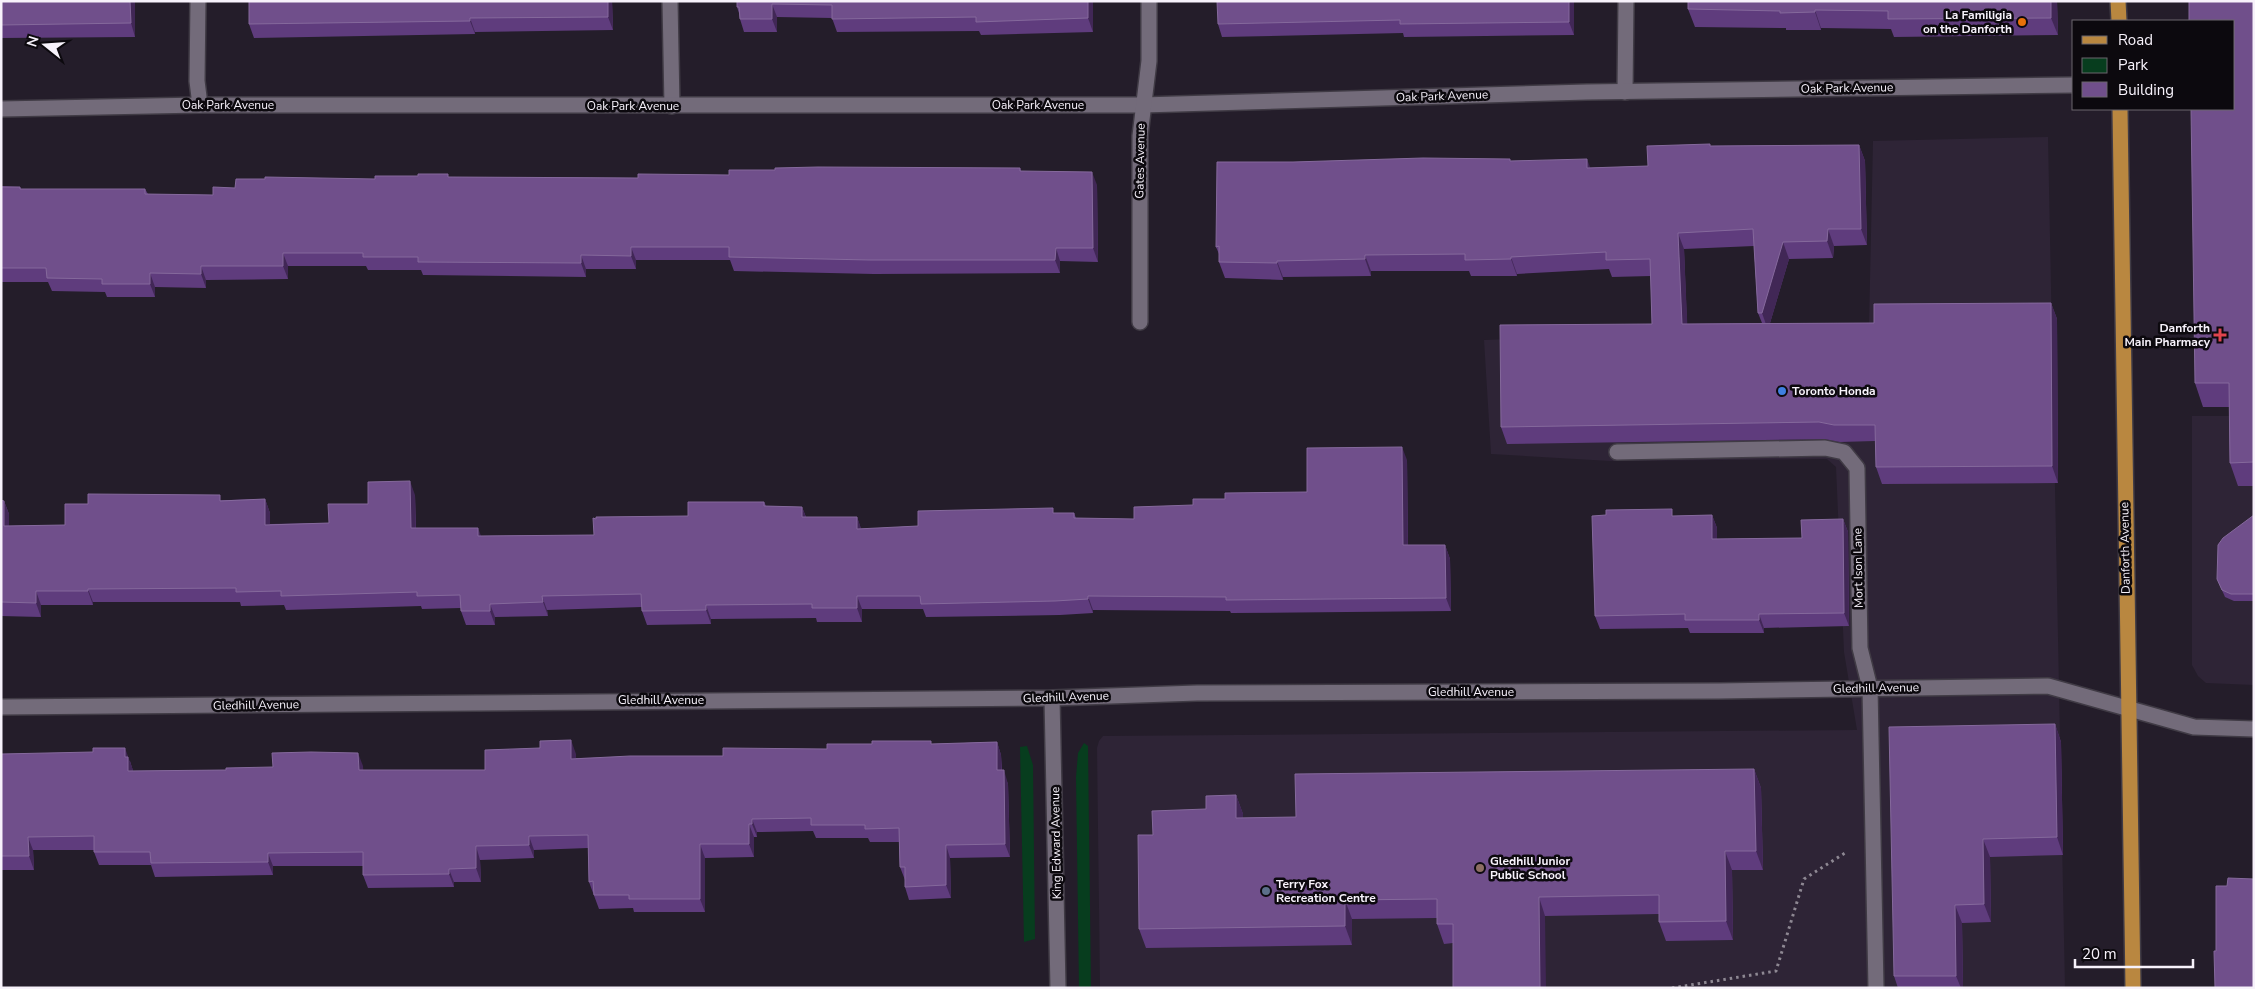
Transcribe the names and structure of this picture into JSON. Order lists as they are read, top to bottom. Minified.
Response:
{"streets":{"main road":["Danforth Avenue"],"street":["Oak Park Avenue","Gates Avenue","Mort Ison Lane","Gledhill Avenue","King Edward Avenue"]},"crossings":[["Oak Park Avenue","Gates Avenue"],["Danforth Avenue","Gledhill Avenue"],["Mort Ison Lane","Gledhill Avenue"],["Gledhill Avenue","King Edward Avenue"]],"places":{"other":["La Familigia on the Danforth","Toronto Honda","Gledhill Junior Public School","Terry Fox Recreation Centre"],"health":["Danforth Main Pharmacy"]},"legend":["Road","Park","Building"],"scale_bar":"20 m","north":"left"}
